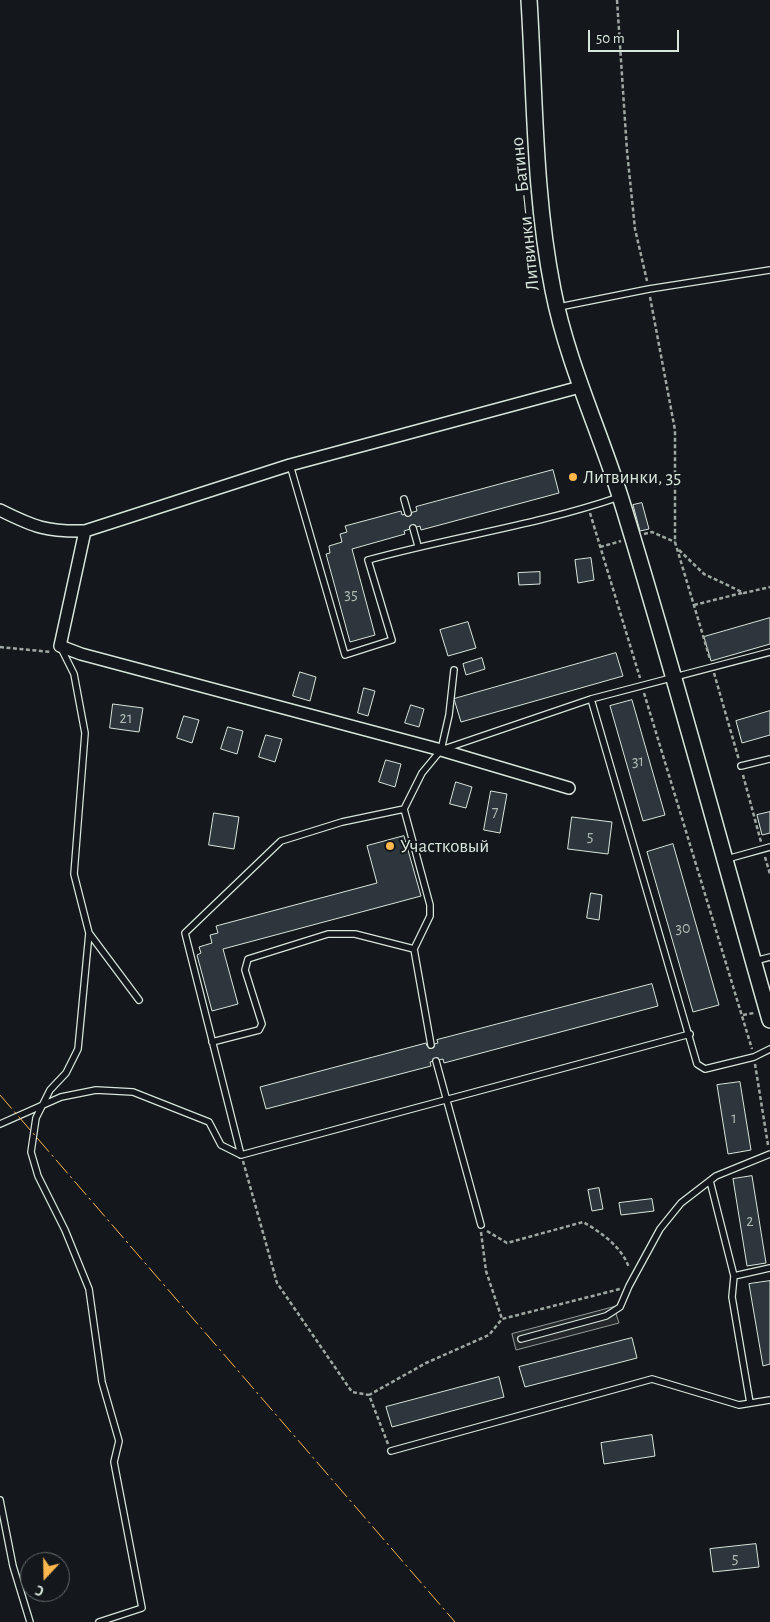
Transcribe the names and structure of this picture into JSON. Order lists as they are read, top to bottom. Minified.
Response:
{"streets":{"street":["Литвинки — Батино"]},"places":["Литвинки, 35","Участковый"],"house_numbers":["35","21","31","7","5","30","1","2","5"],"scale_bar":"50 m","north":"bottom"}
